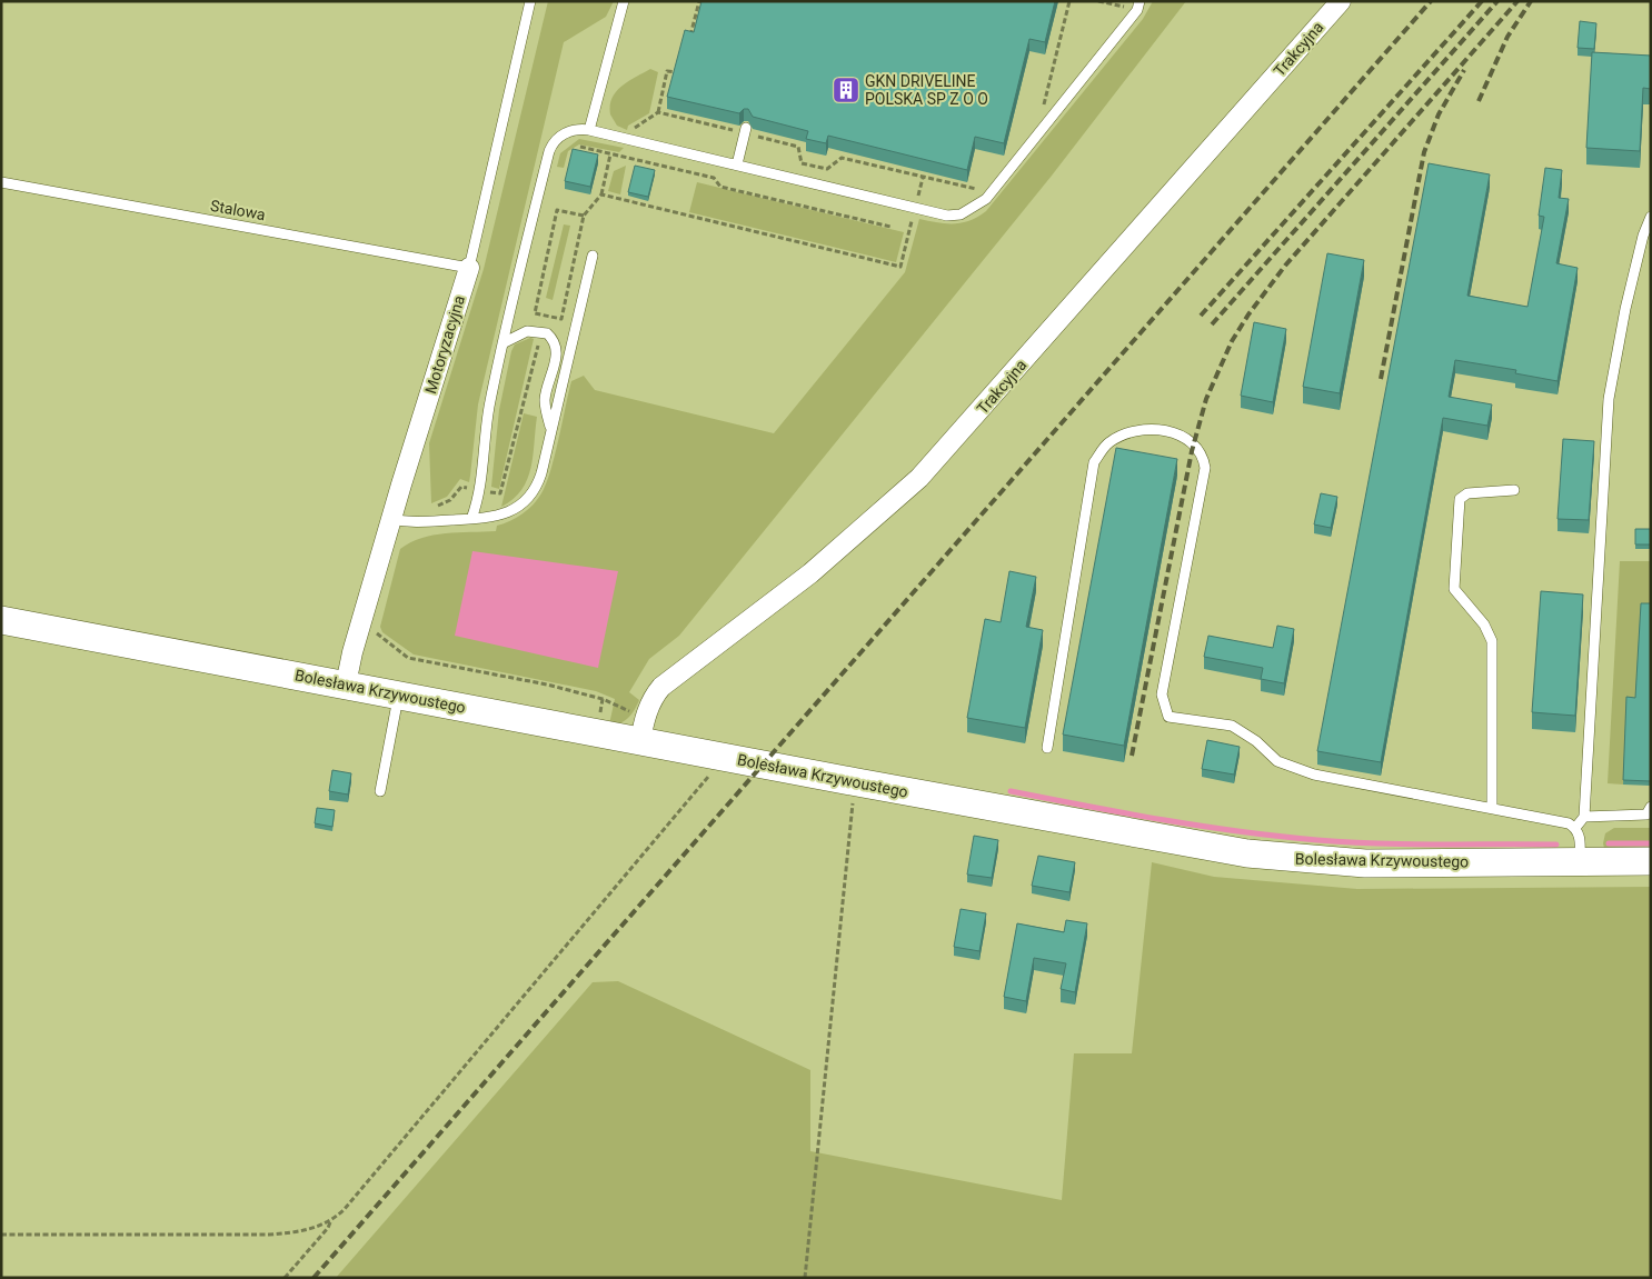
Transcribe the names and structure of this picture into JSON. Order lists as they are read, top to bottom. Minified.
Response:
{"streets":{"street":["Trakcyjna","Motoryzacyjna","Bolesława Krzywoustego"],"lane":["Stalowa"]},"crossings":[["Trakcyjna","Bolesława Krzywoustego"],["Stalowa","Motoryzacyjna"],["Motoryzacyjna","Bolesława Krzywoustego"]],"places":{"building":["GKN DRIVELINE POLSKA SP Z O O"]}}
